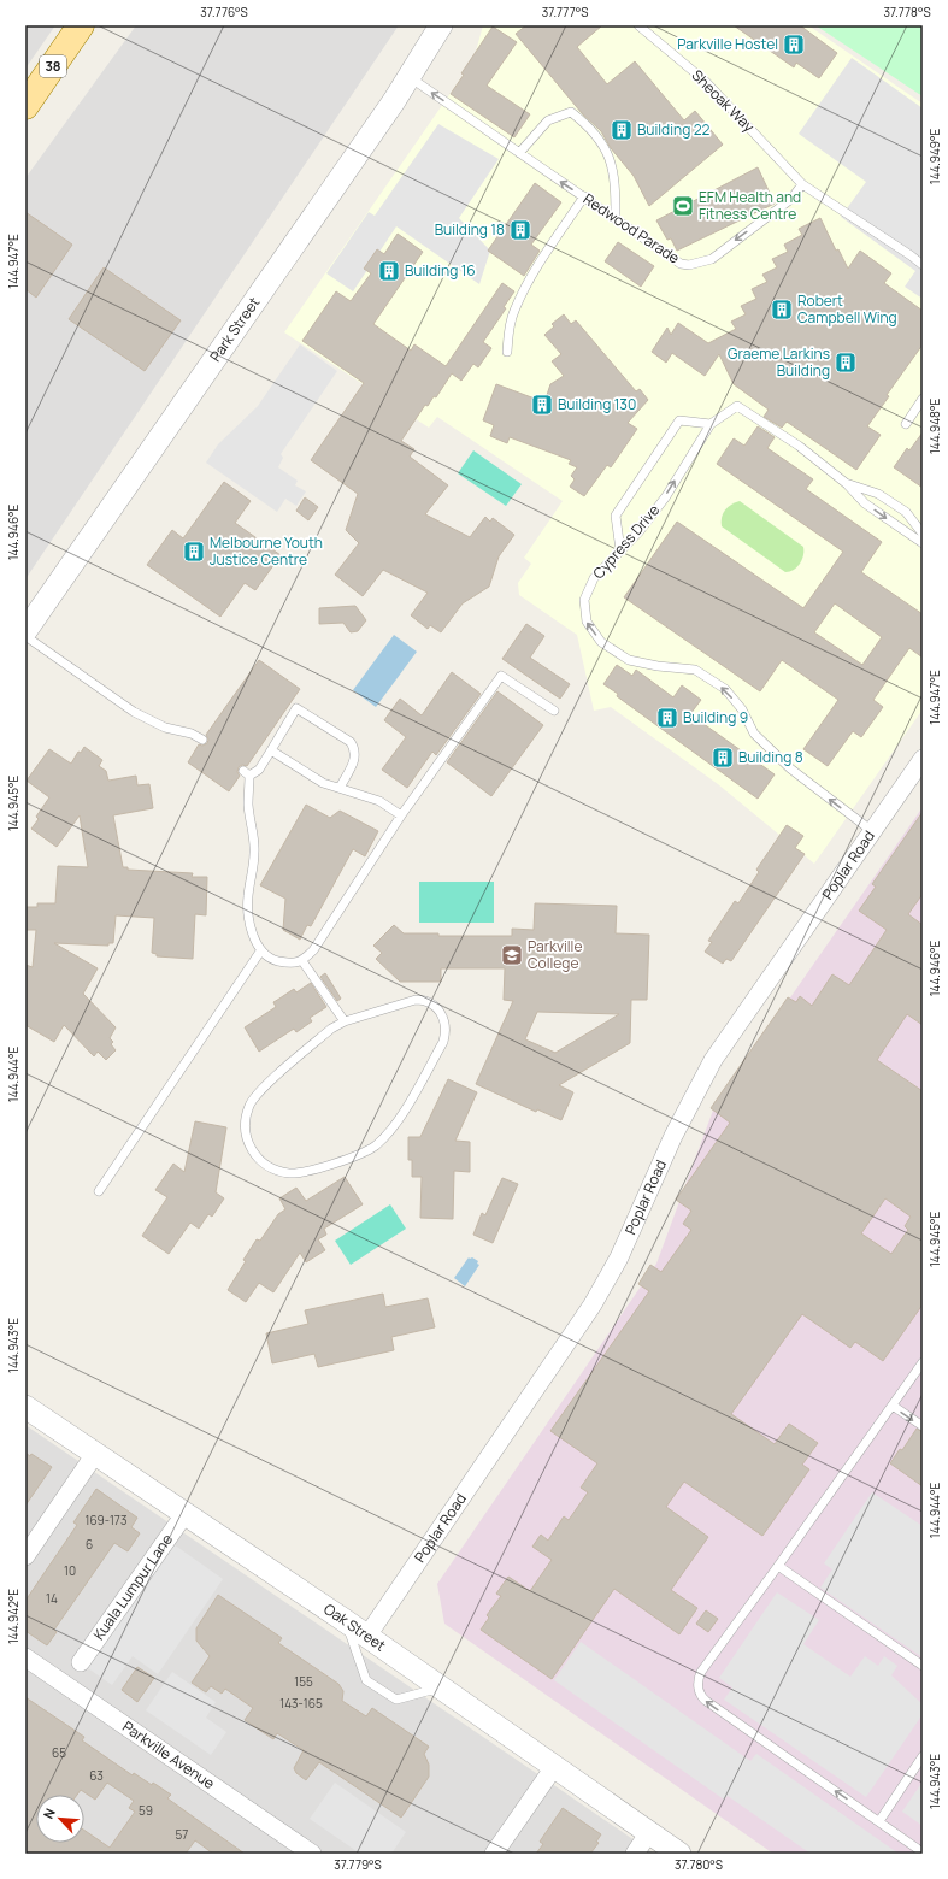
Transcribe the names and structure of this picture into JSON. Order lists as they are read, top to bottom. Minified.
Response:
{"streets":{"main road":["38"],"street":["Park Street","Poplar Road","Kuala Lumpur Lane","Oak Street","Parkville Avenue"],"lane":["Sheoak Way","Redwood Parade","Cypress Drive"]},"crossings":[["Sheoak Way","Redwood Parade"],["Redwood Parade","Park Street"],["Cypress Drive","Poplar Road"],["Poplar Road","Oak Street"],["Kuala Lumpur Lane","Oak Street"]],"one_way":["Redwood Parade"],"places":{"building":["Parkville Hostel","Building 22","Building 18","Building 16","Robert Campbell Wing","Graeme Larkins Building","Building 130","Melbourne Youth Justice Centre","Building 9","Building 8"],"sports":["EFM Health and Fitness Centre"],"school or university":["Parkville College"]},"house_numbers":["169-173","6","10","14","155","143-165","65","63","59","57"],"north":"top left","coordinates":["37.776°S","37.777°S","37.778°S","144.949°E","144.947°E","144.948°E","144.946°E","144.945°E","144.944°E","144.943°E","144.942°E","37.779°S","37.780°S"]}
